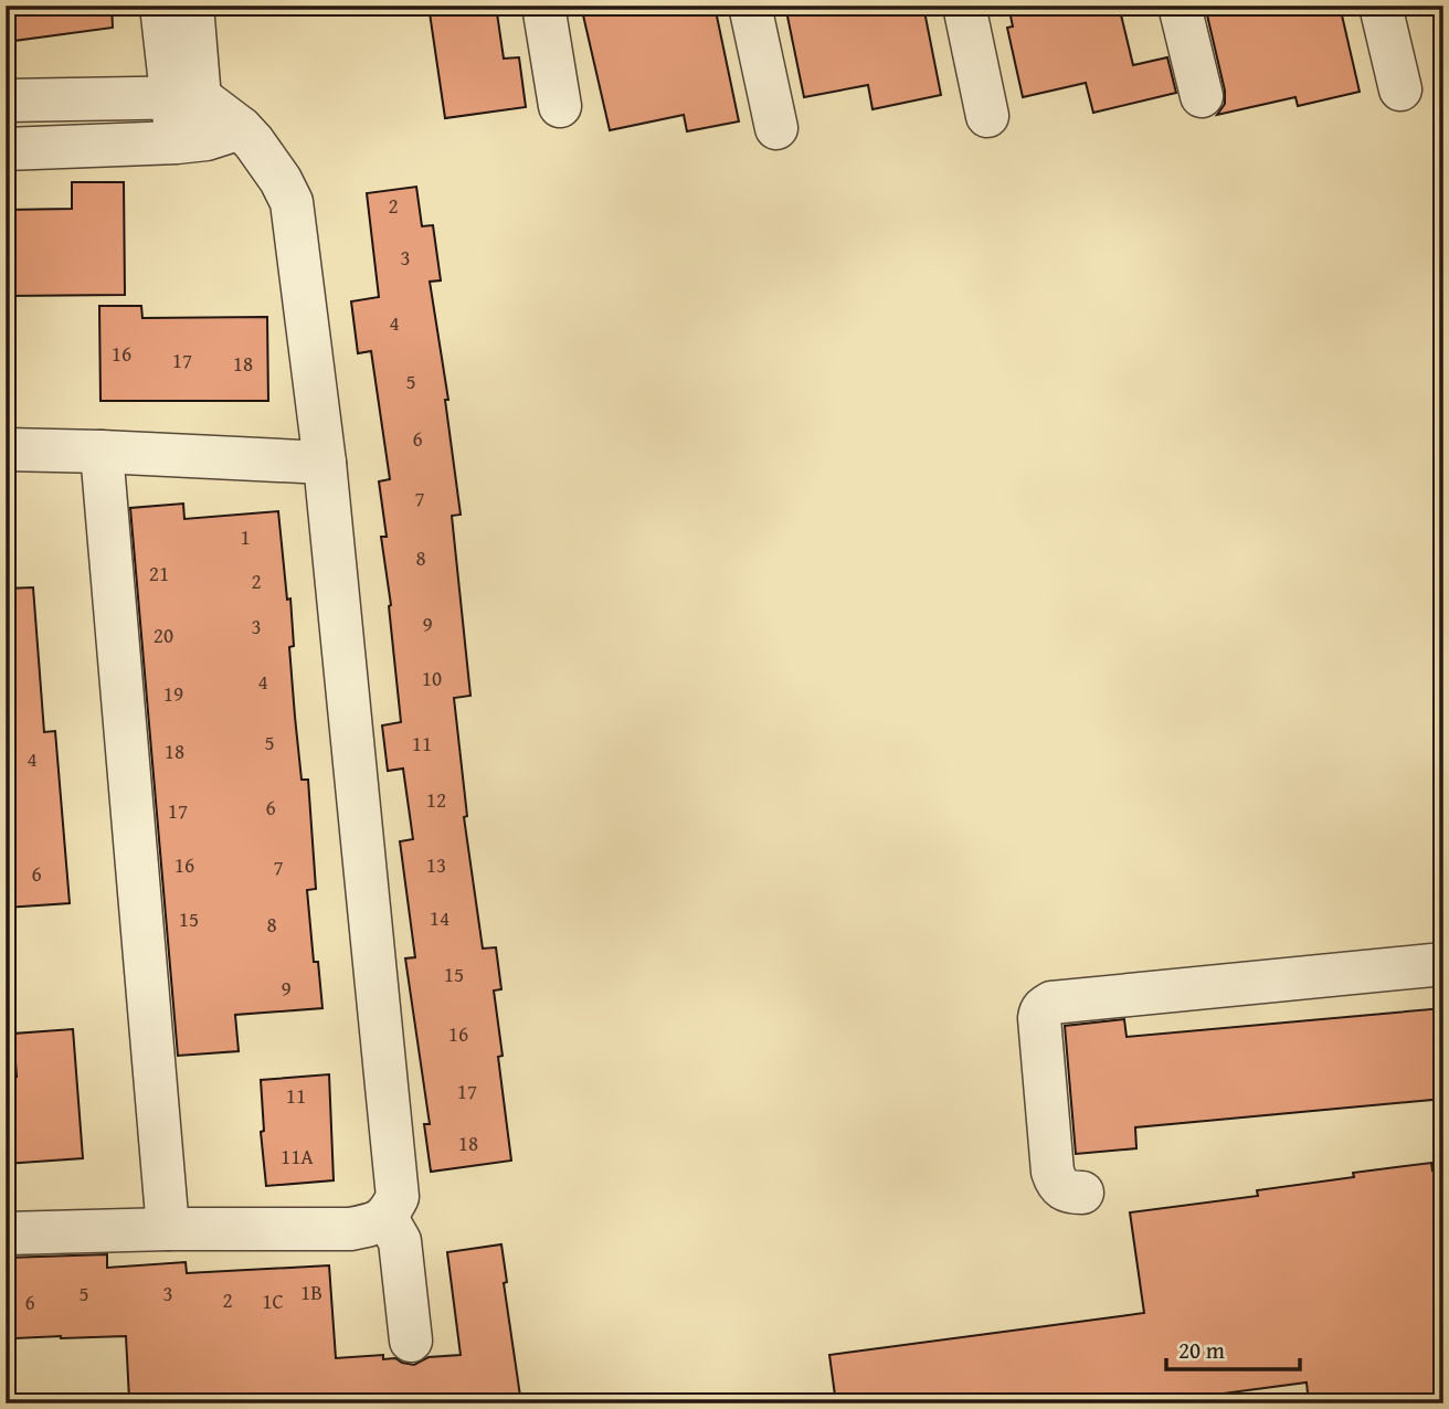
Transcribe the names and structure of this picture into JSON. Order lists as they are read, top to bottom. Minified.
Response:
{"house_numbers":["2","3","4","16","17","18","5","6","7","1","8","21","2","9","3","20","10","4","19","5","11","18","4","12","6","17","16","13","7","6","14","15","8","15","9","16","17","11","18","11A","1B","5","3","2","1C","6"],"scale_bar":"20 m"}
